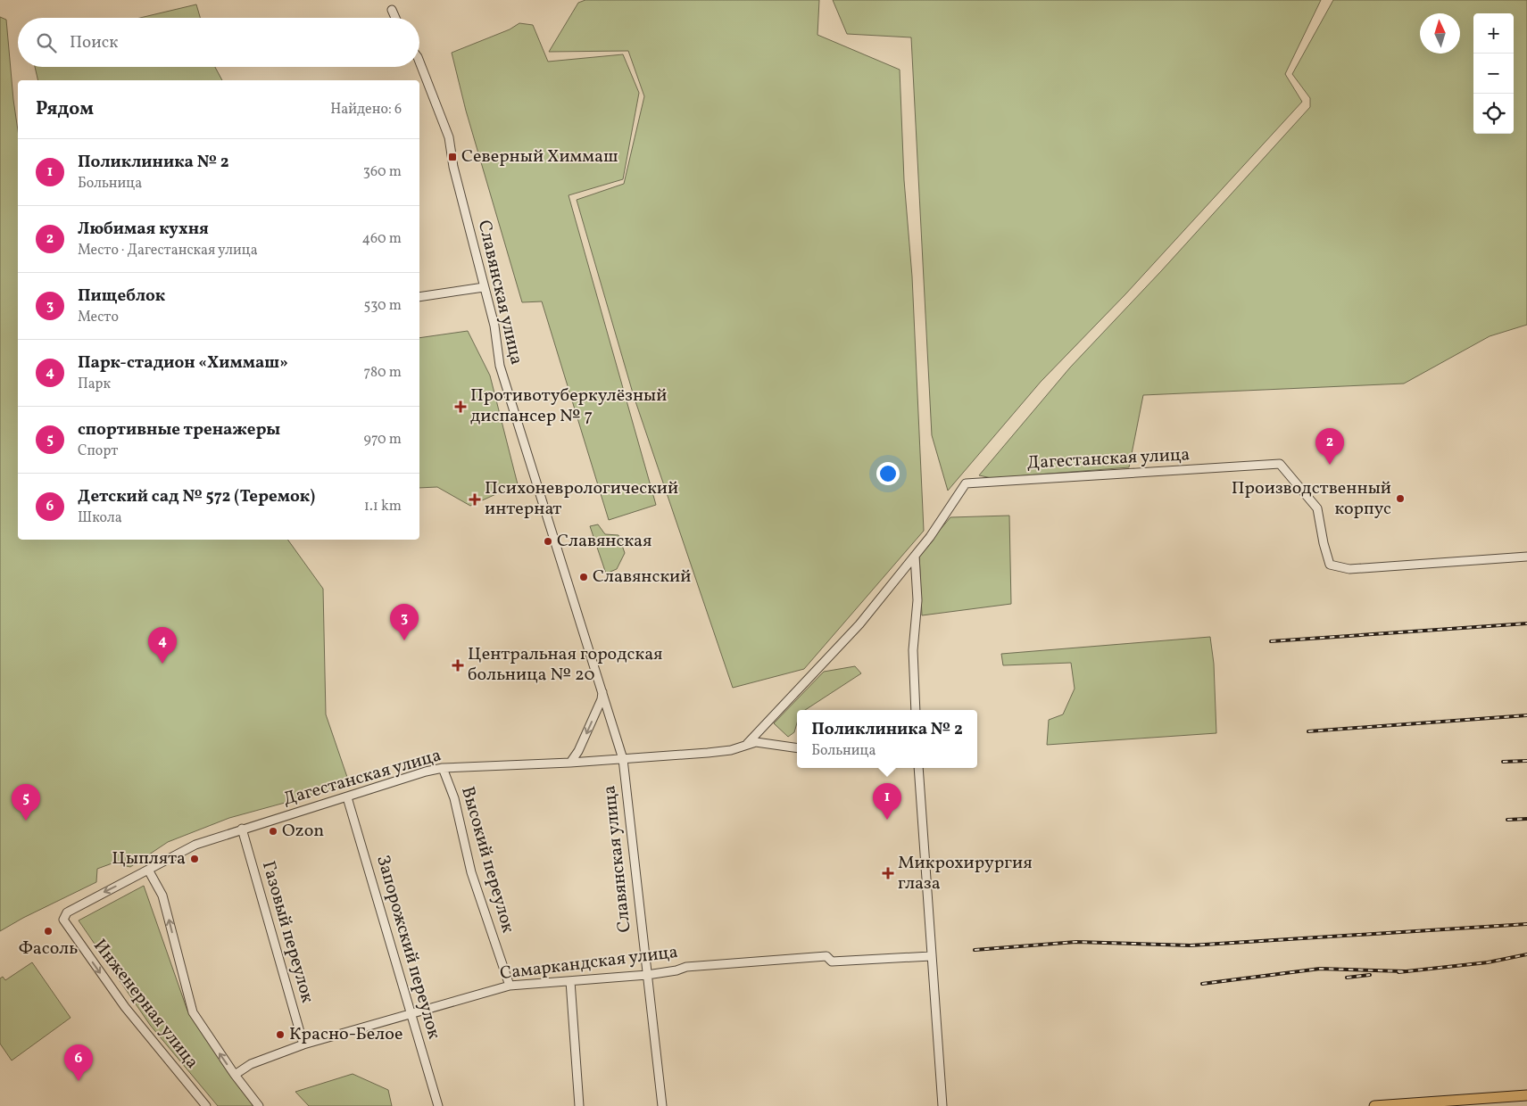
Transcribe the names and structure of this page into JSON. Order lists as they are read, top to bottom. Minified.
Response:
{"streets":{"street":["Славянская улица","Дагестанская улица","Высокий переулок","Газовый переулок","Запорожский переулок","Самаркандская улица","Инженерная улица"]},"crossings":[["Славянская улица","Дагестанская улица"],["Славянская улица","Самаркандская улица"],["Дагестанская улица","Высокий переулок"],["Дагестанская улица","Газовый переулок"],["Дагестанская улица","Запорожский переулок"],["Дагестанская улица","Инженерная улица"],["Высокий переулок","Самаркандская улица"],["Газовый переулок","Самаркандская улица"],["Запорожский переулок","Самаркандская улица"],["Самаркандская улица","Инженерная улица"]],"places":{"transit":["Северный Химмаш"],"health":["Противотуберкулёзный диспансер № 7","Психоневрологический интернат","Центральная городская больница № 20","Микрохирургия глаза"],"other":["Производственный корпус","Славянская","Славянский","Ozon","Цыплята","Фасоль","Красно-Белое"]},"north":"top","page":{"map_buttons":["+","−"],"search":"Поиск","heading":["Рядом","Найдено: 6"],"list":[{"mark":"1","name":"Поликлиника № 2","note":"Больница","value":"360 m"},{"mark":"2","name":"Любимая кухня","note":"Место · Дагестанская улица","value":"460 m"},{"mark":"3","name":"Пищеблок","note":"Место","value":"530 m"},{"mark":"4","name":"Парк-стадион «Химмаш»","note":"Парк","value":"780 m"},{"mark":"5","name":"спортивные тренажеры","note":"Спорт","value":"970 m"},{"mark":"6","name":"Детский сад № 572 (Теремок)","note":"Школа","value":"1.1 km"}],"pins":["2","3","4","1","5","6"],"popup":["Поликлиника № 2","Больница"]}}
